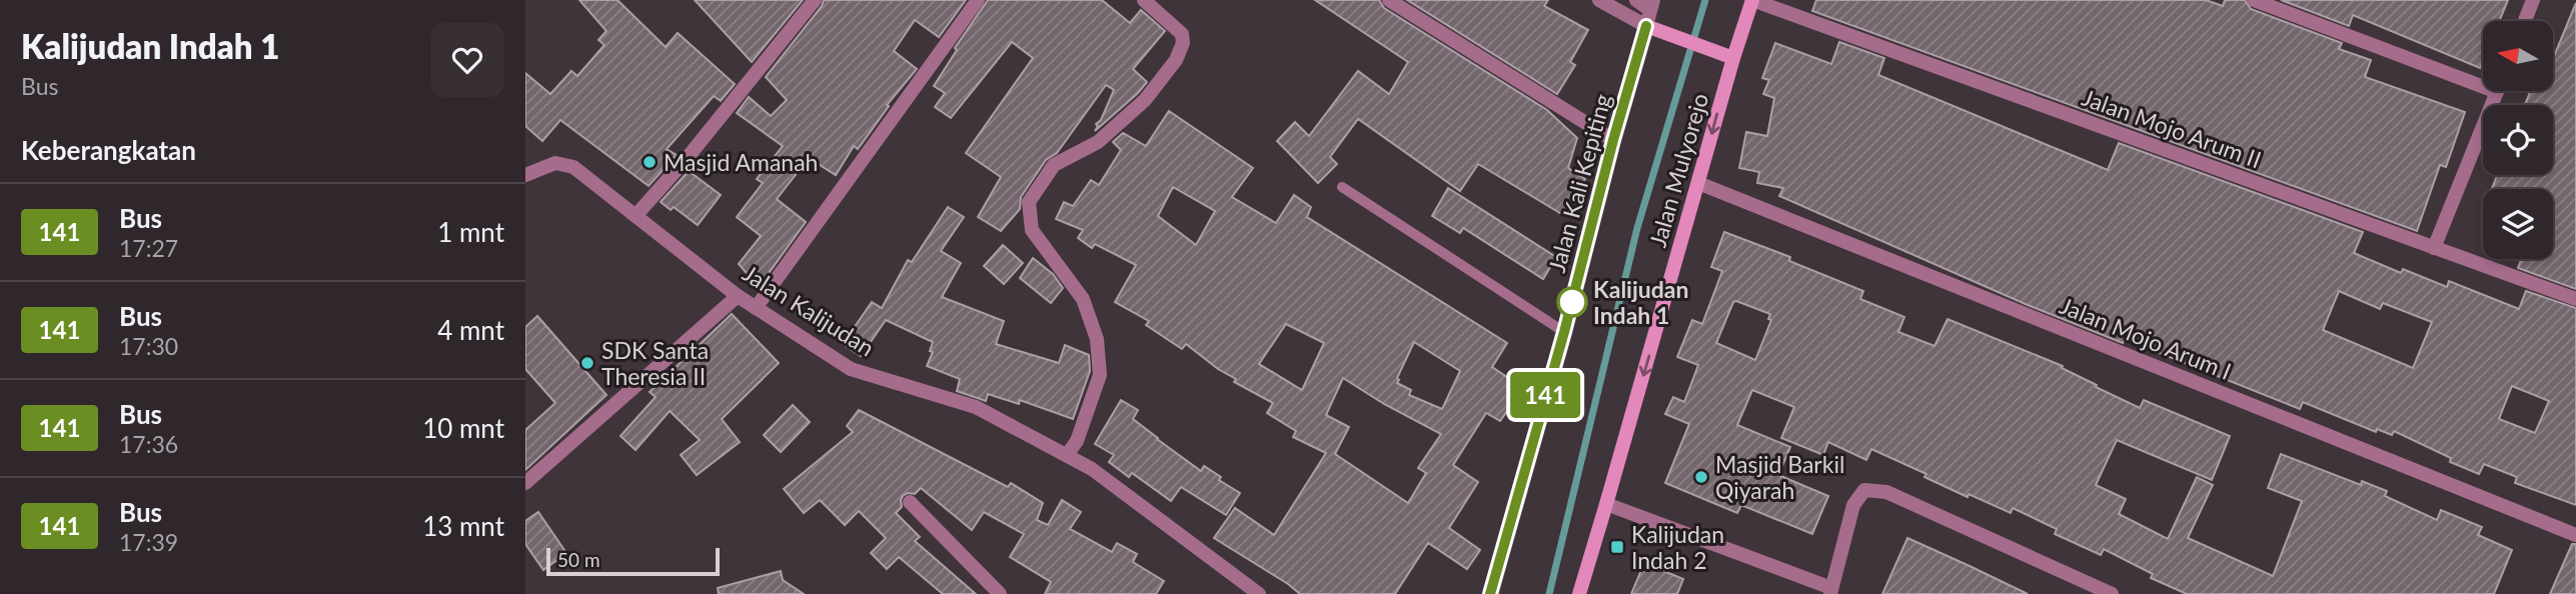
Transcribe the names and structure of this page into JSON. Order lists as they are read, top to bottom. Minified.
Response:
{"streets":{"main road":["Jalan Mulyorejo","Jalan Kali Kepiting"],"street":["Jalan Mojo Arum II","Jalan Kalijudan","Jalan Mojo Arum I"]},"crossings":[["Jalan Mojo Arum II","Jalan Mulyorejo"],["Jalan Mulyorejo","Jalan Mojo Arum I"]],"one_way":["Jalan Mulyorejo"],"places":{"other":["Masjid Amanah","Kalijudan Indah 1","SDK Santa Theresia II","Masjid Barkil Qiyarah"],"transit":["Kalijudan Indah 2"]},"lines":["bus line 141"],"scale_bar":"50 m","north":"left","page":{"heading":[["Kalijudan Indah 1","Bus"],"Keberangkatan"],"on_map":"141","list":[{"mark":"141","name":"Bus","note":"17:27","value":"1 mnt"},{"mark":"141","name":"Bus","note":"17:30","value":"4 mnt"},{"mark":"141","name":"Bus","note":"17:36","value":"10 mnt"},{"mark":"141","name":"Bus","note":"17:39","value":"13 mnt"}],"scale":"50 m"}}
